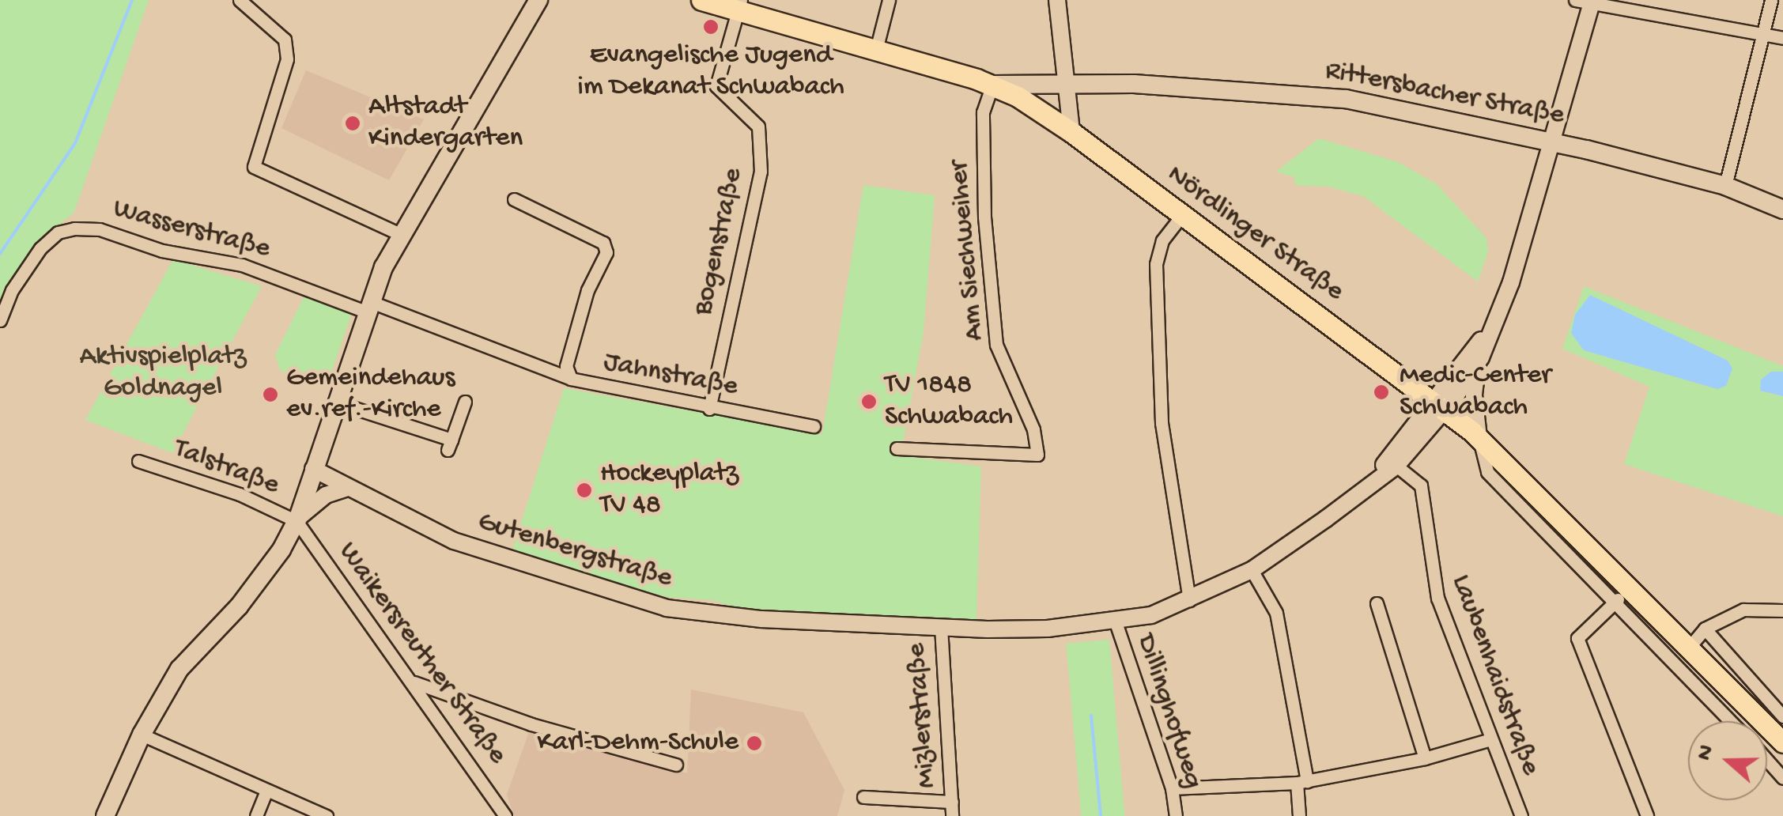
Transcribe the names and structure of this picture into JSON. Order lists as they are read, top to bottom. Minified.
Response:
{"streets":{"main road":["Rittersbacher Straße","Nördlinger Straße"],"street":["Wasserstraße","Bogenstraße","Am Siechweiher","Jahnstraße","Talstraße","Gutenbergstraße","Waikersreuther Straße","Laubenhaidstraße","Dillinghofweg","Mizlerstraße"]},"crossings":[["Rittersbacher Straße","Nördlinger Straße"],["Rittersbacher Straße","Am Siechweiher"],["Wasserstraße","Jahnstraße"],["Nördlinger Straße","Bogenstraße"],["Nördlinger Straße","Am Siechweiher"],["Bogenstraße","Jahnstraße"],["Talstraße","Waikersreuther Straße"],["Gutenbergstraße","Dillinghofweg"],["Gutenbergstraße","Mizlerstraße"]],"parks":["Aktivspielplatz Goldnagel"],"places":["Evangelische Jugend im Dekanat Schwabach","Altstadt Kindergarten","Medic-Center Schwabach","Gemeindehaus ev.ref.-Kirche","TV 1848 Schwabach","Hockeyplatz TV 48","Karl-Dehm-Schule"],"north":"left"}
